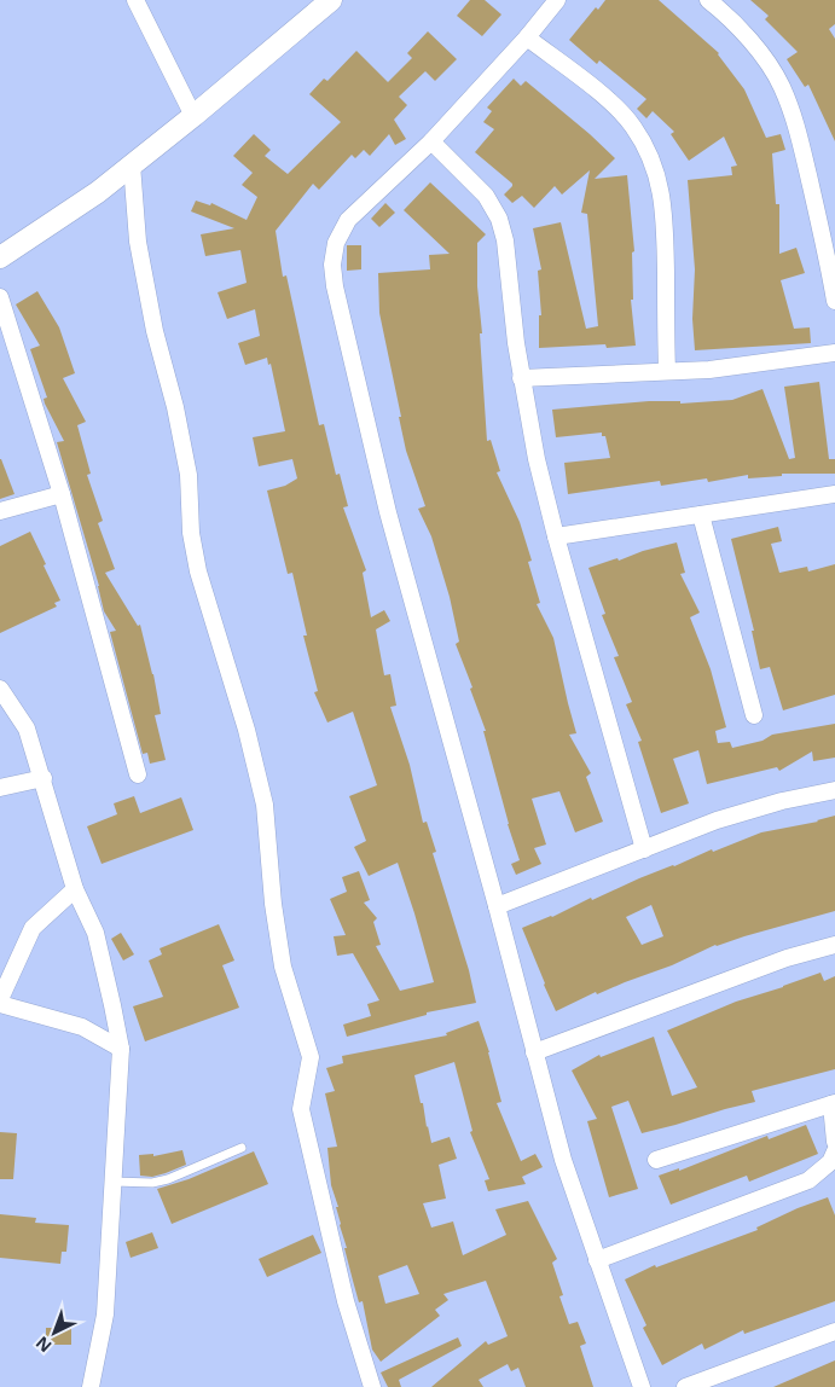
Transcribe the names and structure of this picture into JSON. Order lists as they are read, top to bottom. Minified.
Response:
{"north":"bottom left"}
